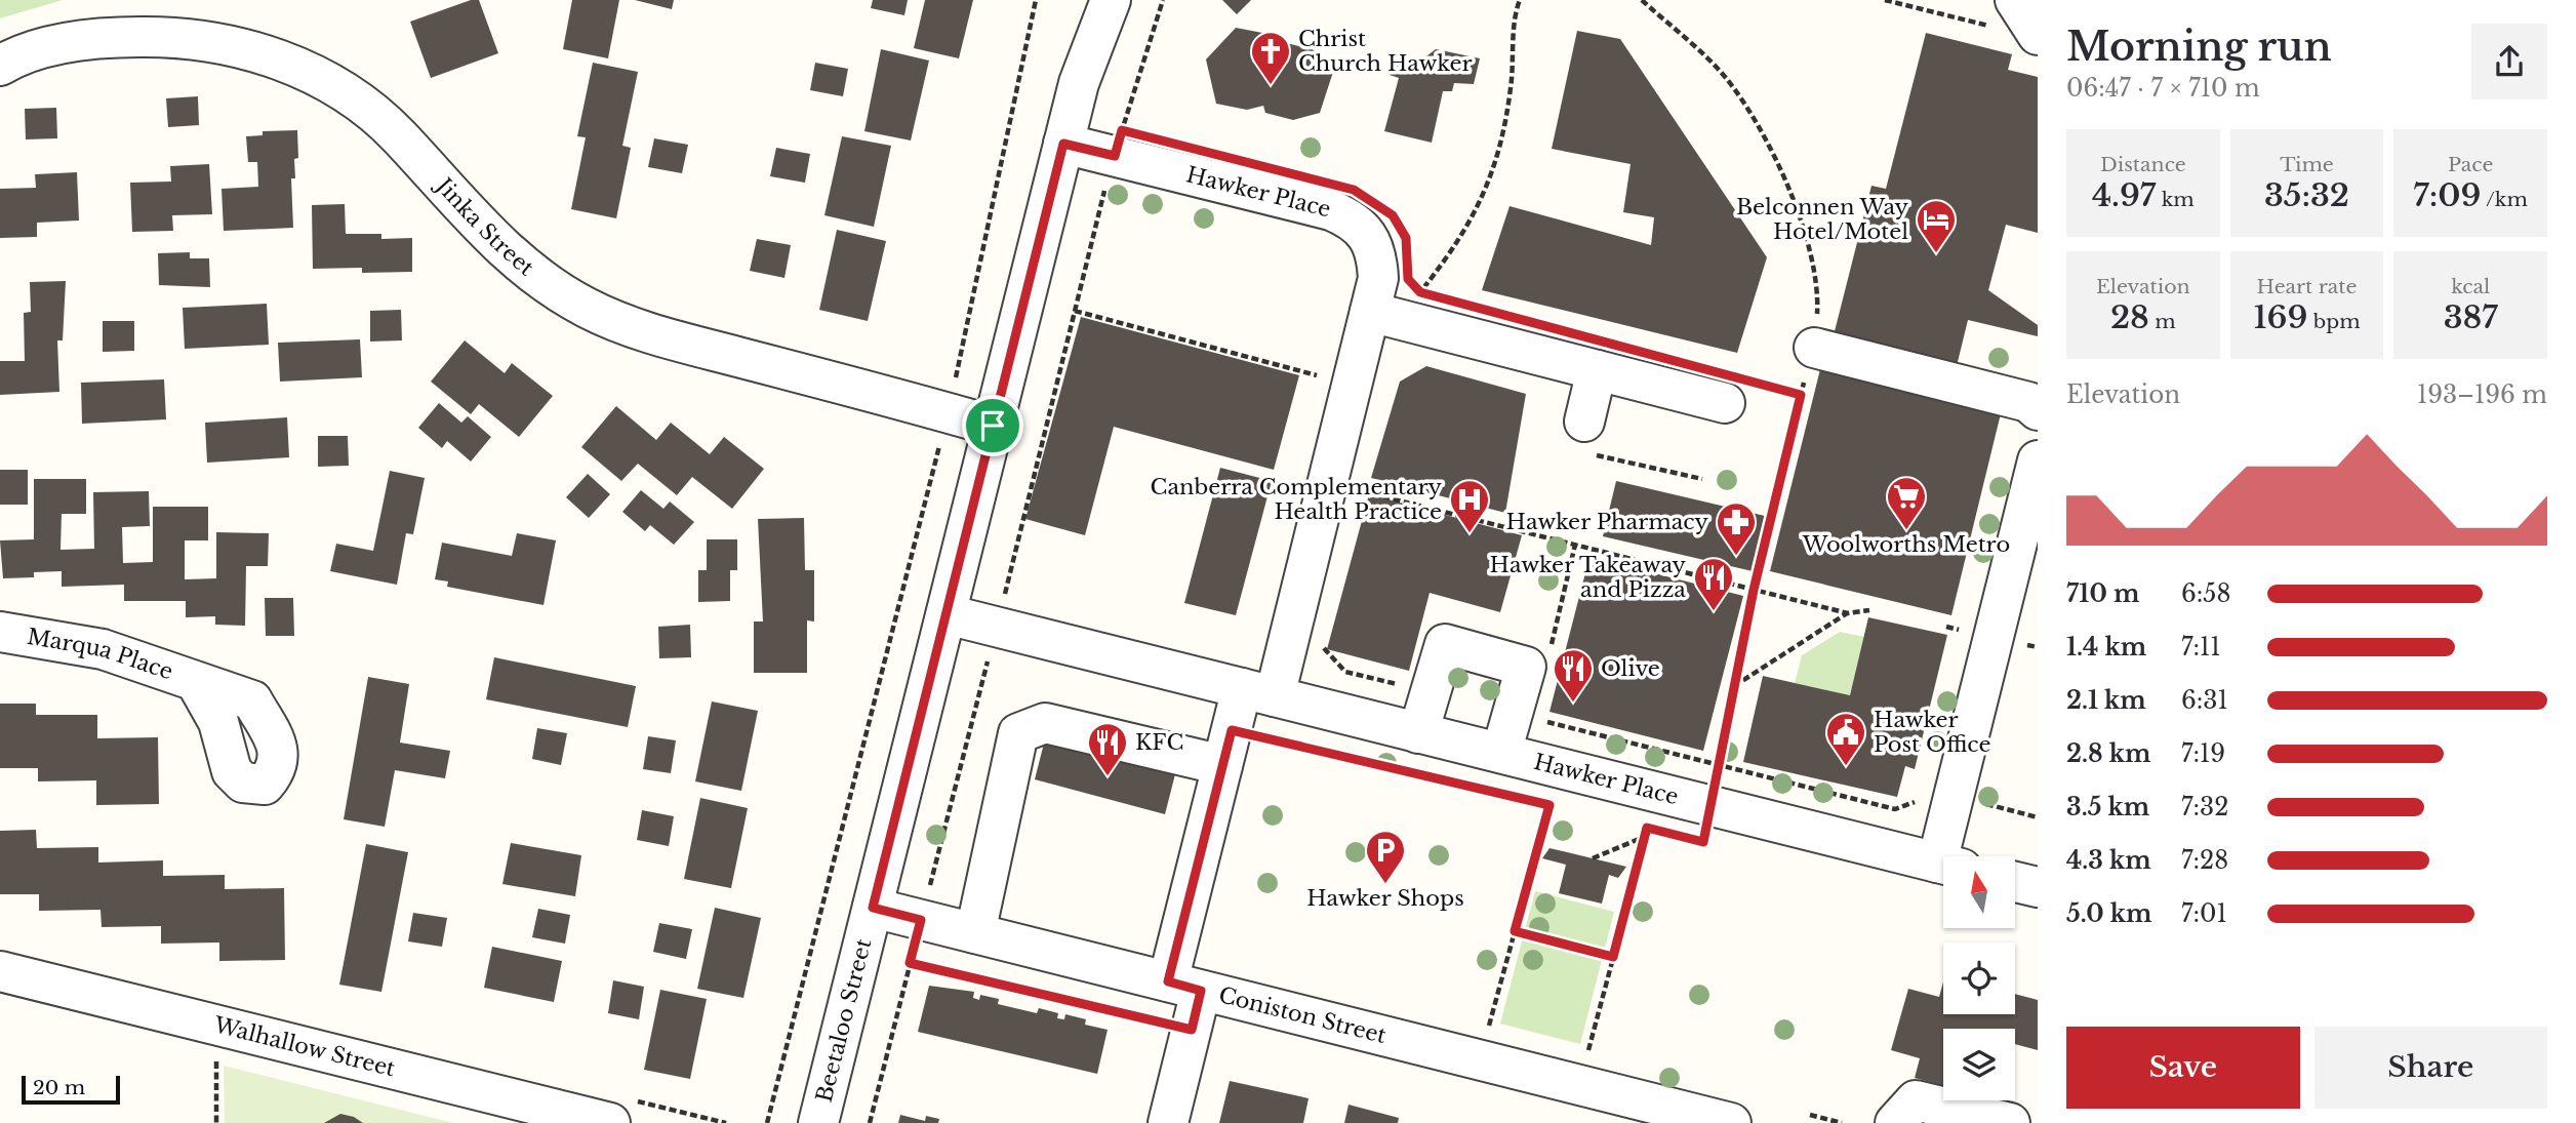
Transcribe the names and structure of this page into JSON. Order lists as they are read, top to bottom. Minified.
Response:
{"streets":{"street":["Hawker Place","Jinka Street","Marqua Place","Coniston Street","Beetaloo Street","Walhallow Street"]},"crossings":[["Hawker Place","Beetaloo Street"],["Jinka Street","Beetaloo Street"],["Coniston Street","Beetaloo Street"]],"places":{"church":["Christ Church Hawker"],"hotel":["Belconnen Way Hotel/Motel"],"supermarket":["Woolworths Metro"],"hospital":["Canberra Complementary Health Practice"],"pharmacy":["Hawker Pharmacy"],"restaurant":["Hawker Takeaway and Pizza","Olive","KFC"],"public building":["Hawker Post Office"],"parking":["Hawker Shops"]},"scale_bar":"20 m","north":"top","page":{"heading":["Morning run","06:47 · 7 × 710 m"],"stats":[["Distance","4.97 km"],["Time","35:32"],["Pace","7:09 /km"],["Elevation","28 m"],["Heart rate","169 bpm"],["kcal","387"]],"chart":["Elevation","193–196 m"],"list":[{"name":"710 m","note":"6:58"},{"name":"1.4 km","note":"7:11"},{"name":"2.1 km","note":"6:31"},{"name":"2.8 km","note":"7:19"},{"name":"3.5 km","note":"7:32"},{"name":"4.3 km","note":"7:28"},{"name":"5.0 km","note":"7:01"}],"buttons":["Save","Share"],"scale":"20 m"}}
